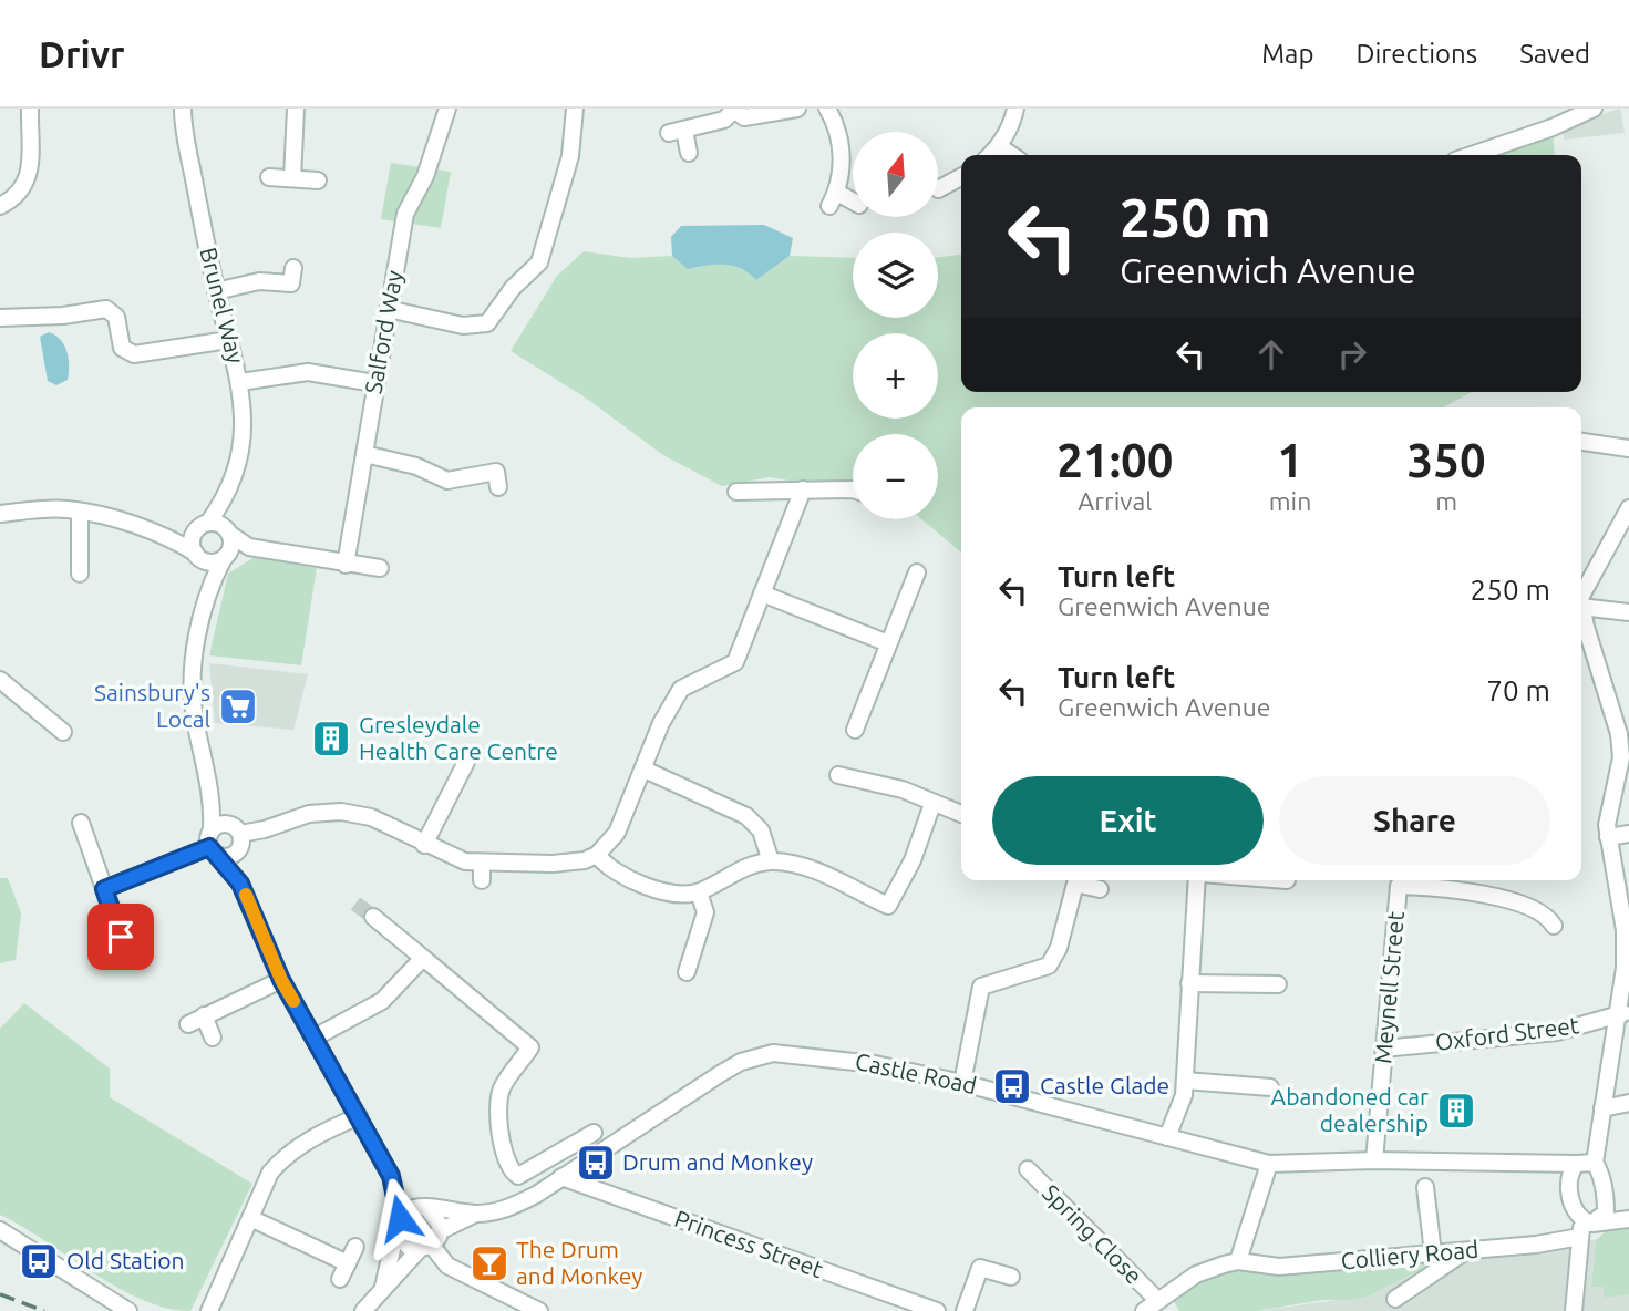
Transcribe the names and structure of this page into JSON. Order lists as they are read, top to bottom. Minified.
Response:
{"streets":{"street":["Brunel Way","Salford Way","Meynell Street","Oxford Street","Castle Road","Spring Close","Princess Street","Colliery Road"]},"crossings":[["Meynell Street","Oxford Street"],["Meynell Street","Castle Road"],["Castle Road","Princess Street"]],"places":{"supermarket":["Sainsbury's Local"],"building":["Gresleydale Health Care Centre","Abandoned car dealership"],"bus stop":["Castle Glade","Drum and Monkey","Old Station"],"bar":["The Drum and Monkey"]},"north":"top","page":{"header":"Drivr","nav":["Map","Directions","Saved"],"map_buttons":["+","−"],"turn":["250 m","Greenwich Avenue"],"eta":["21:00","Arrival","1","min","350","m"],"list":[{"name":"Turn left","note":"Greenwich Avenue","value":"250 m"},{"name":"Turn left","note":"Greenwich Avenue","value":"70 m"}],"buttons":["Exit","Share"]}}
